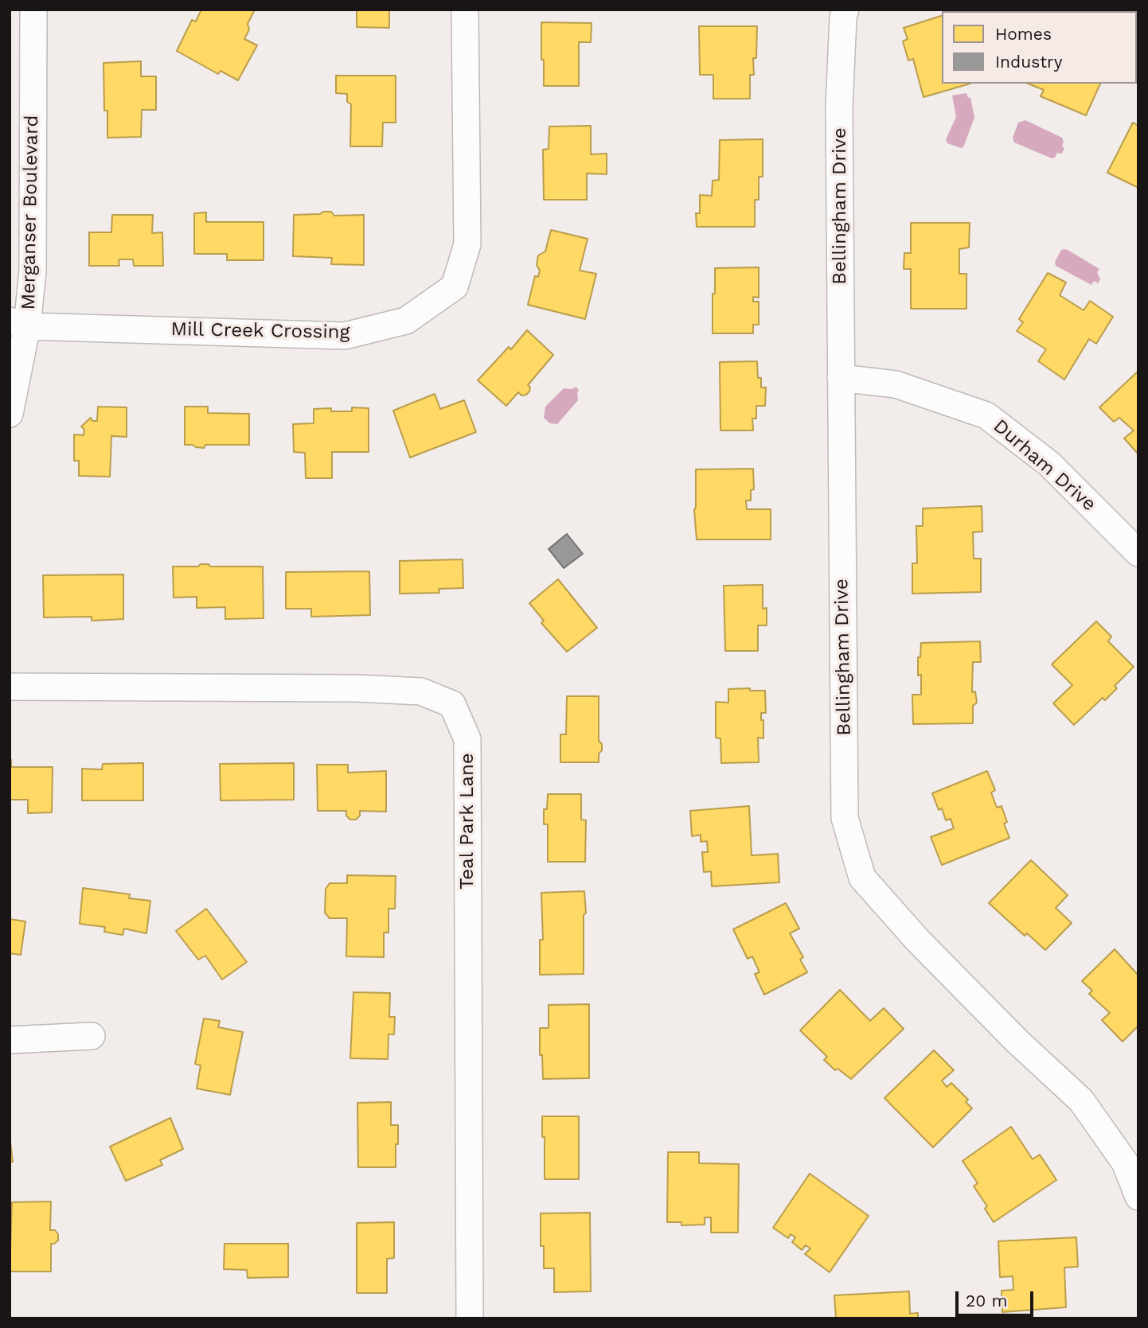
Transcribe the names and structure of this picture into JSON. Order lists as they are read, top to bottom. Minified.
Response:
{"streets":{"street":["Bellingham Drive","Merganser Boulevard","Mill Creek Crossing","Durham Drive","Teal Park Lane"]},"crossings":[["Bellingham Drive","Durham Drive"],["Merganser Boulevard","Mill Creek Crossing"]],"legend":["Homes","Industry"],"scale_bar":"20 m"}
